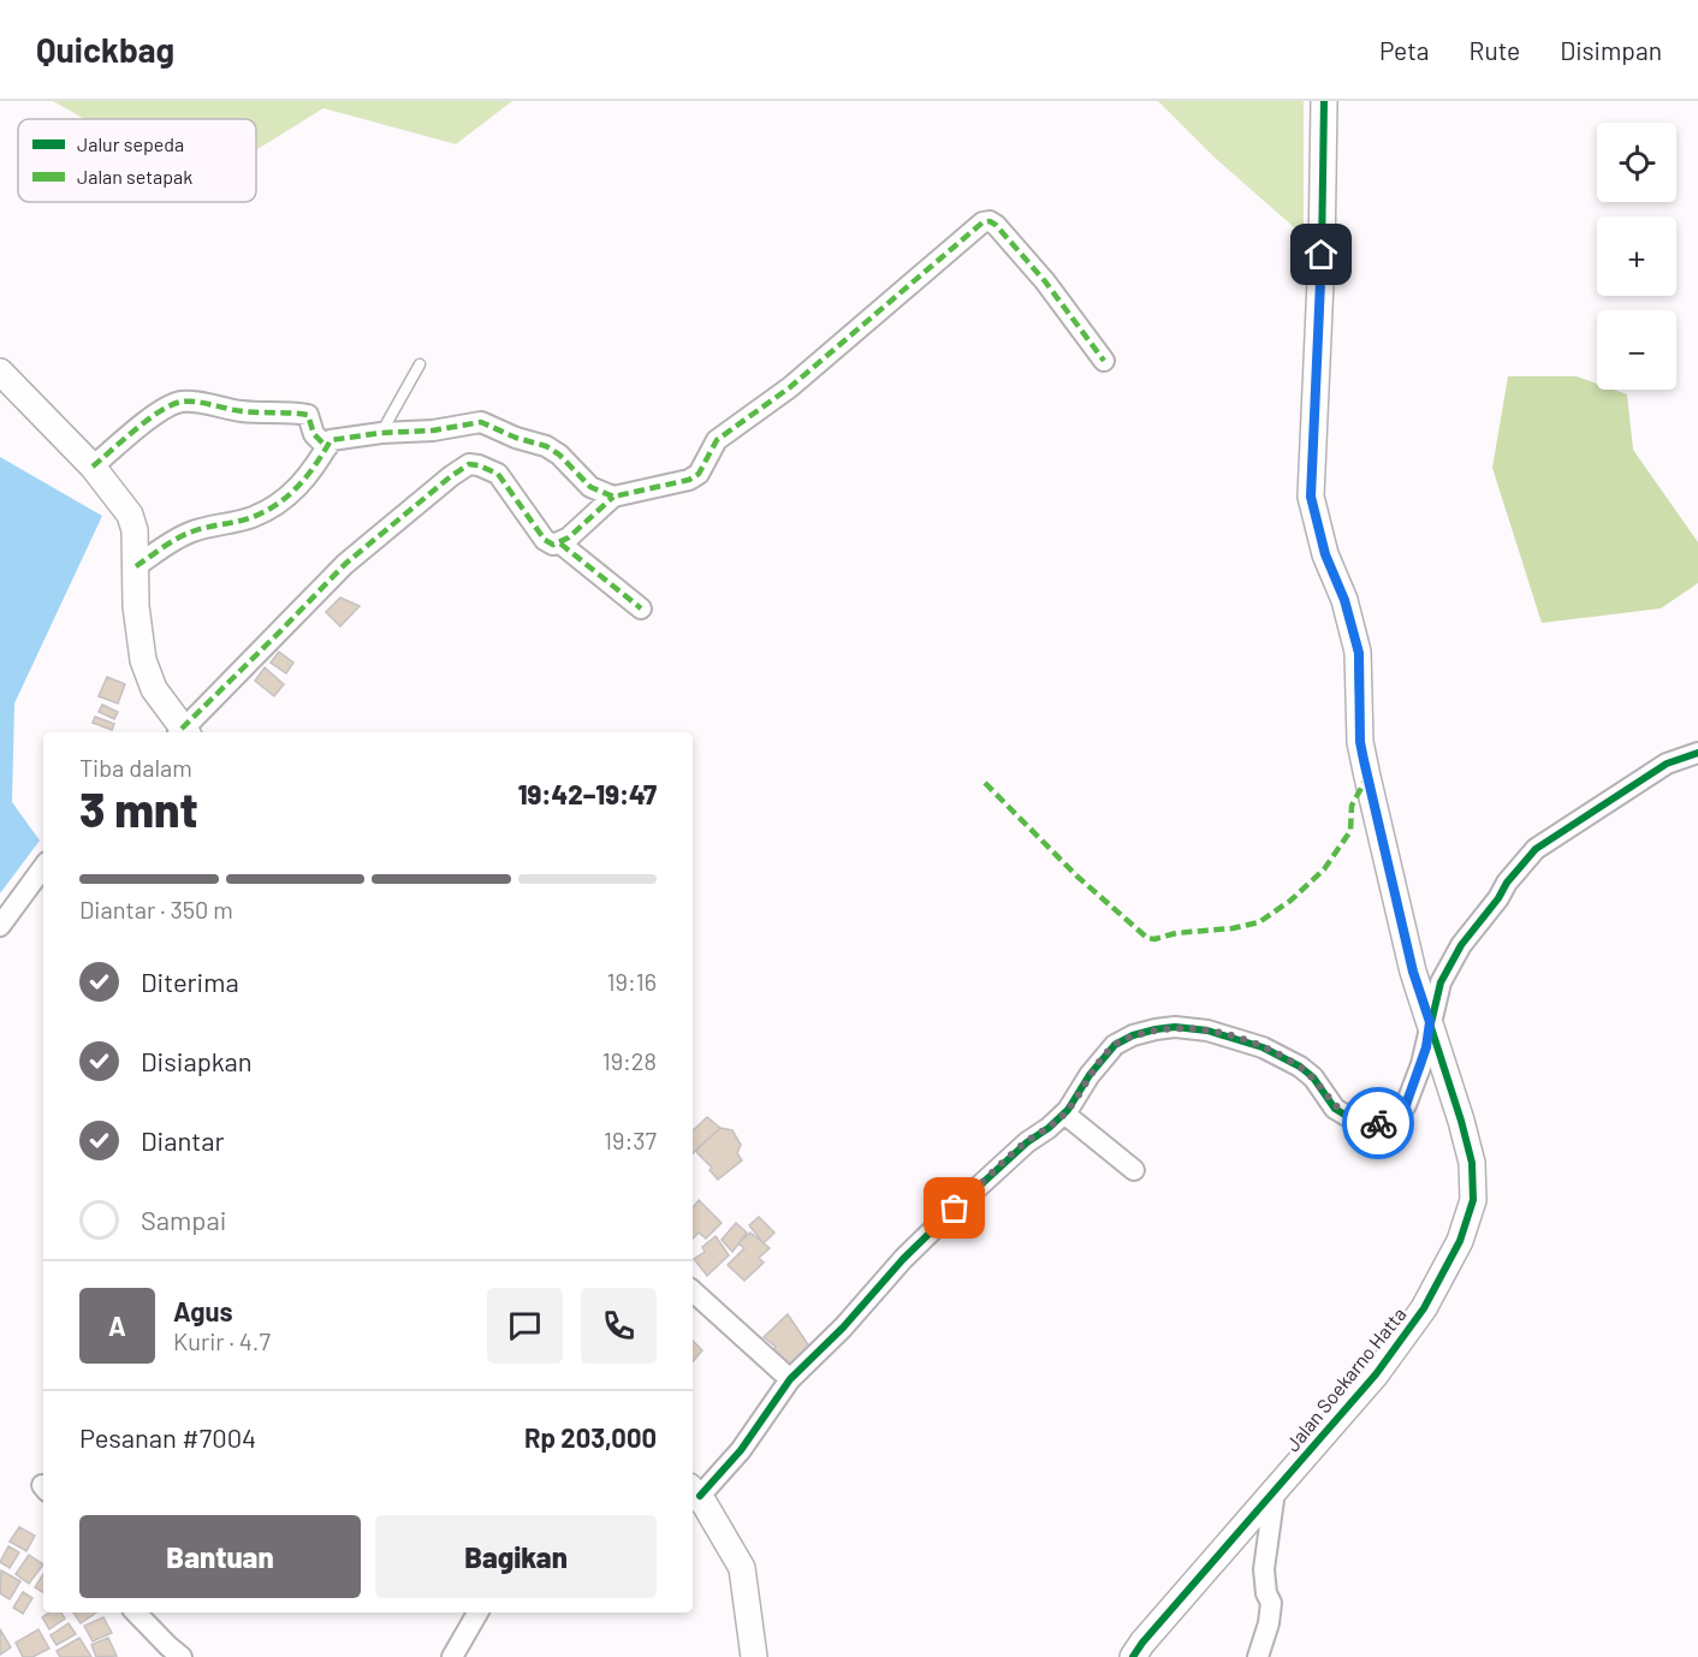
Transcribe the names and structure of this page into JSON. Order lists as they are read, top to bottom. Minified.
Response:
{"streets":{"street":["Jalan Soekarno Hatta"]},"legend":["Jalur sepeda","Jalan setapak"],"page":{"header":"Quickbag","nav":["Peta","Rute","Disimpan"],"map_buttons":["+","−"],"heading":["3 mnt","Tiba dalam","19:42–19:47"],"panel":["Agus","Kurir · 4.7","Pesanan #7004","Rp 203,000"],"bar":"Diantar · 350 m","list":[["Diterima","19:16"],["Disiapkan","19:28"],["Diantar","19:37"],"Sampai"],"round":"A","buttons":["Bantuan","Bagikan"]}}
